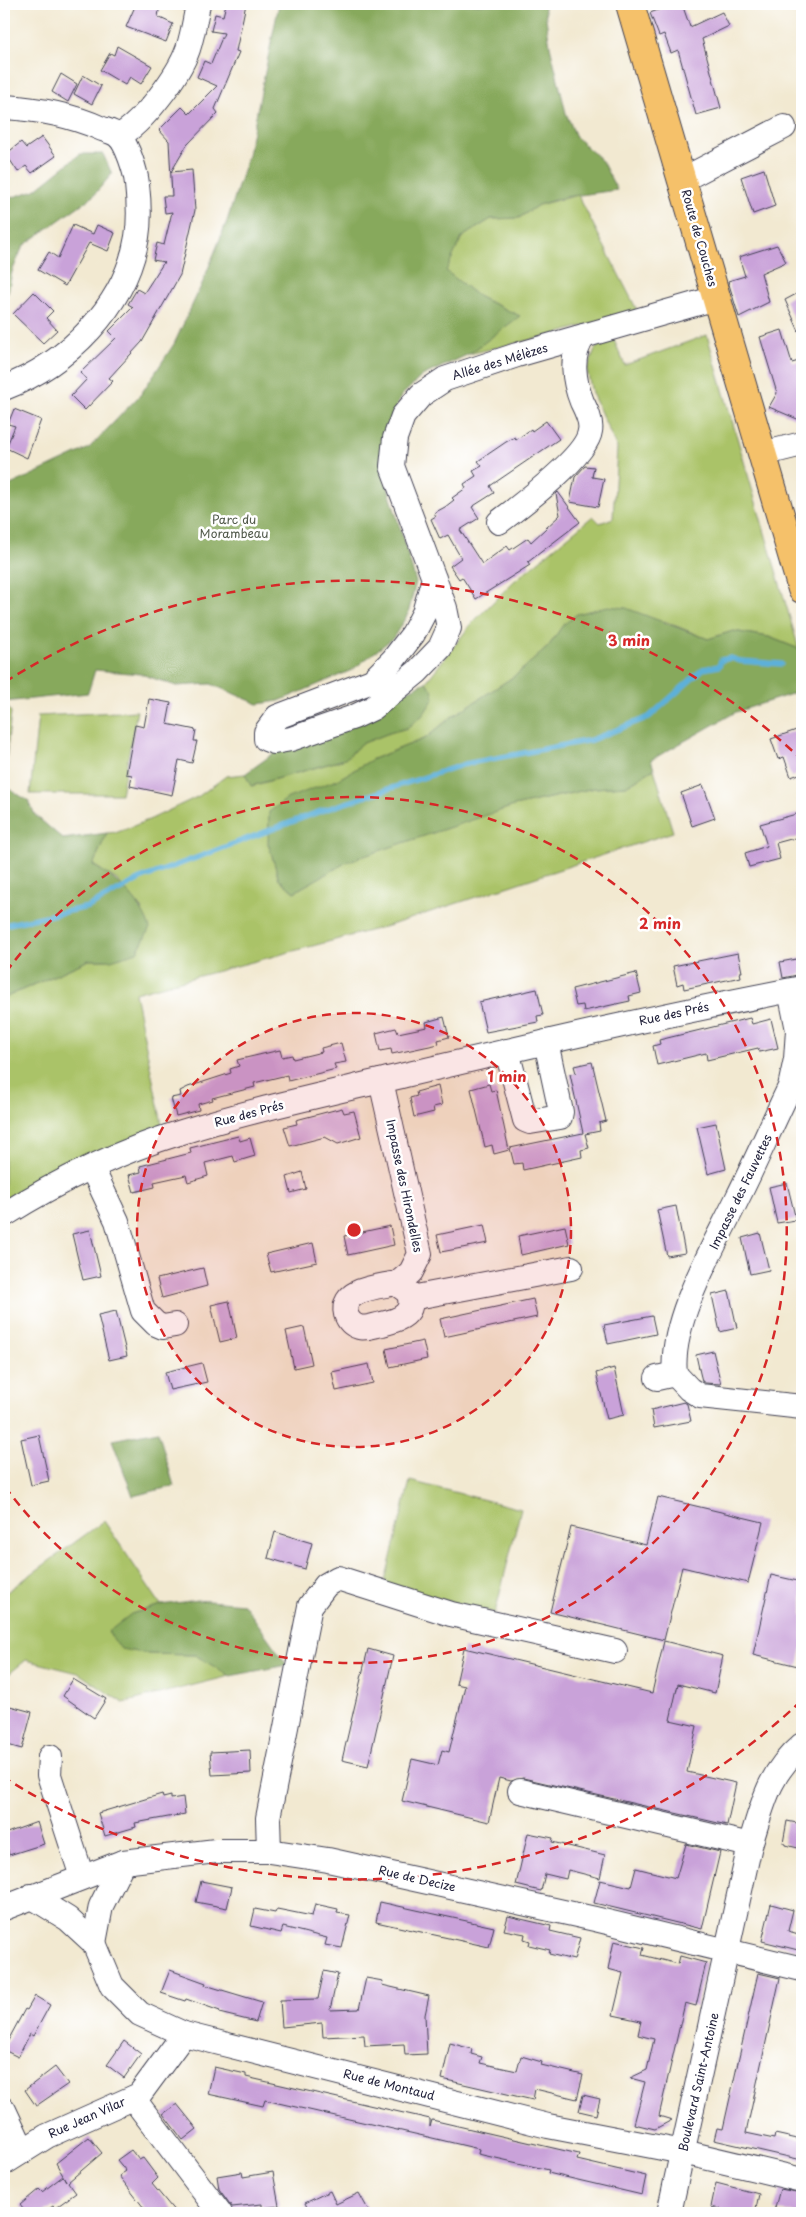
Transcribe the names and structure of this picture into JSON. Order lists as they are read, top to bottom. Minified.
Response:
{"streets":{"main road":["Route de Couches"],"street":["Allée des Mélèzes","Rue des Prés","Impasse des Hirondelles","Impasse des Fauvettes","Rue de Decize","Boulevard Saint-Antoine","Rue de Montaud","Rue Jean Vilar"]},"crossings":[["Route de Couches","Allée des Mélèzes"],["Rue des Prés","Impasse des Hirondelles"],["Rue des Prés","Impasse des Fauvettes"],["Rue de Decize","Boulevard Saint-Antoine"],["Rue de Decize","Rue de Montaud"],["Boulevard Saint-Antoine","Rue de Montaud"],["Rue de Montaud","Rue Jean Vilar"]],"parks":["Parc du Morambeau"],"rings":["3 min","2 min","1 min"]}
